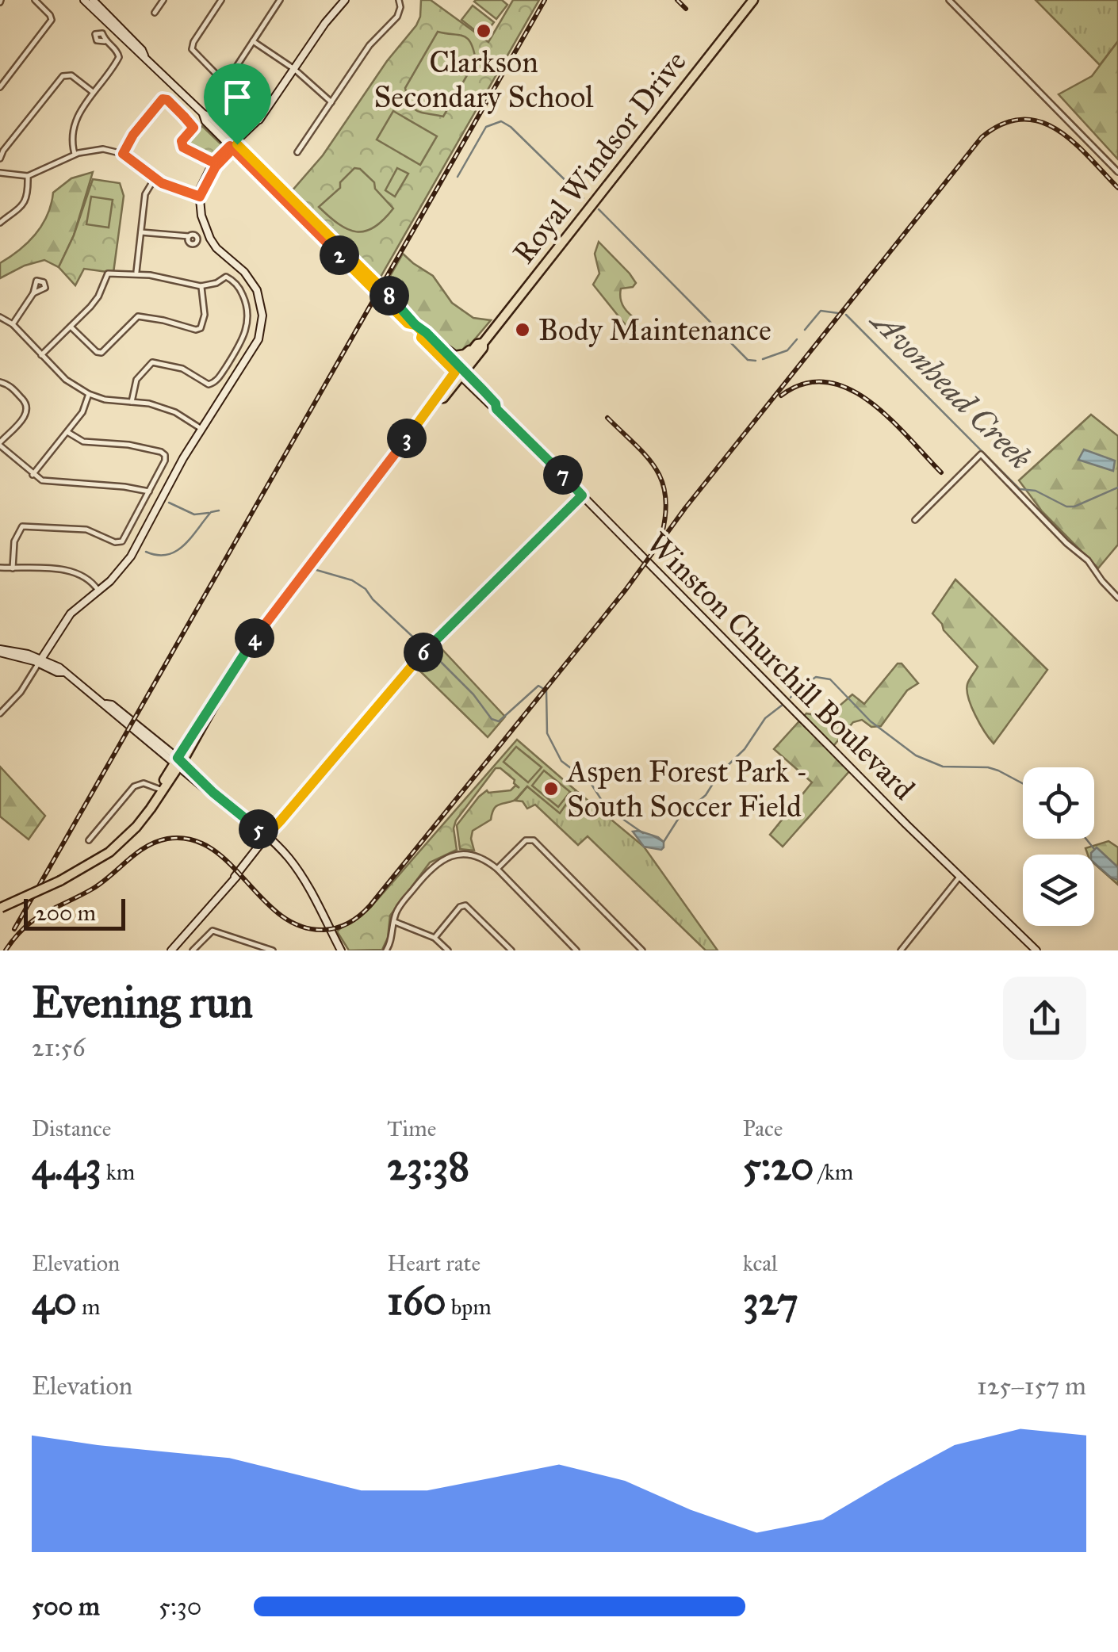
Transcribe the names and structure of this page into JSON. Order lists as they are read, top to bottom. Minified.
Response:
{"streets":{"main road":["Royal Windsor Drive","Winston Churchill Boulevard"]},"crossings":[["Royal Windsor Drive","Winston Churchill Boulevard"]],"water":["Avonhead Creek"],"places":["Clarkson Secondary School","Body Maintenance","Aspen Forest Park - South Soccer Field"],"scale_bar":"200 m","page":{"pins":["2","8","3","7","4","6","5"],"scale":"200 m","heading":["Evening run","21:56"],"stats":[["Distance","4.43 km"],["Time","23:38"],["Pace","5:20 /km"],["Elevation","40 m"],["Heart rate","160 bpm"],["kcal","327"]],"chart":["Elevation","125–157 m"],"list":[{"name":"500 m","note":"5:30"}]}}
